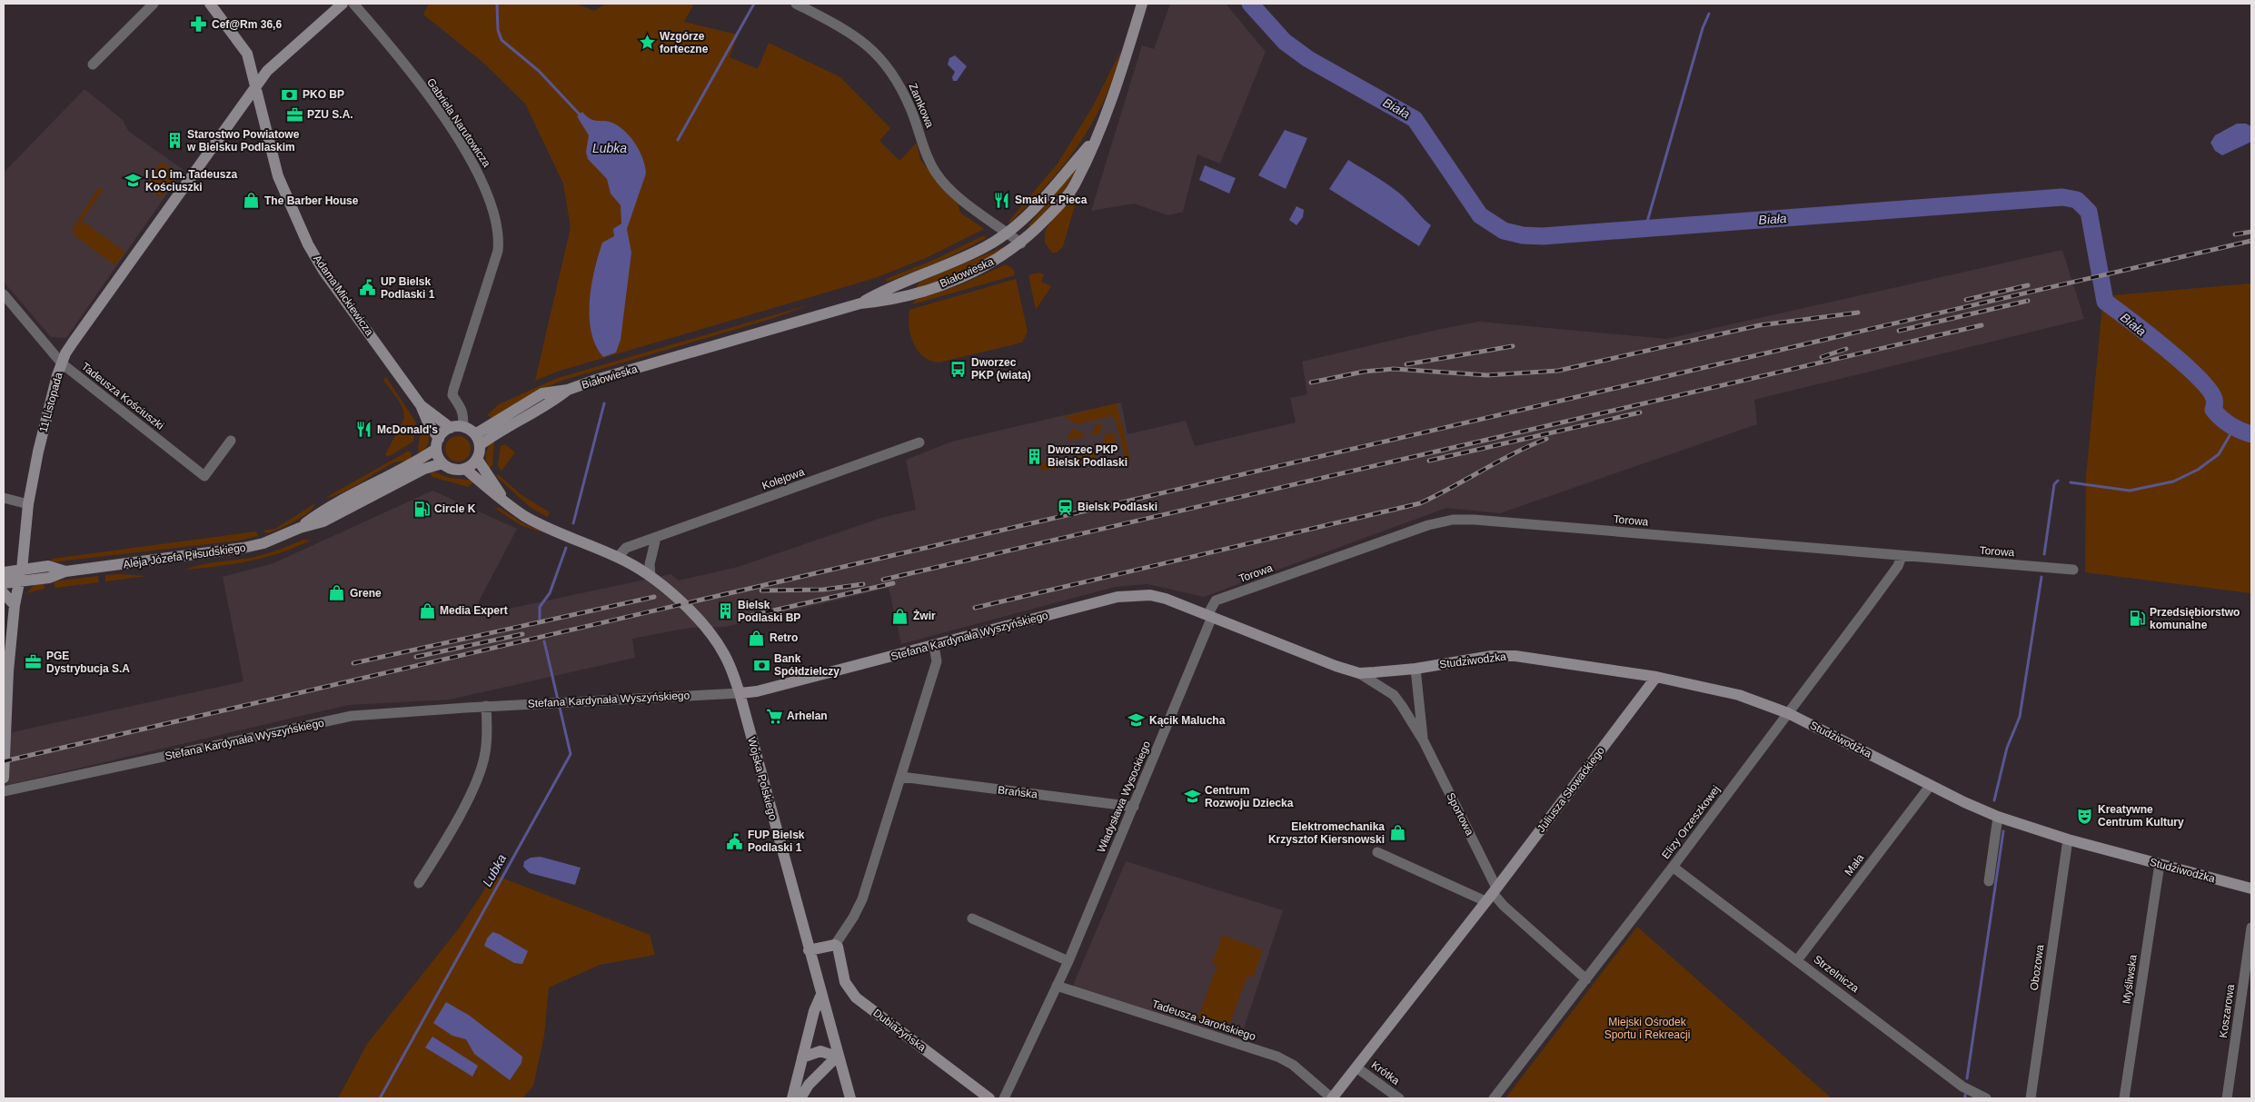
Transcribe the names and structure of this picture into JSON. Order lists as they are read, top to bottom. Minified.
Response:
{"streets":{"main road":["Białowieska","Adama Mickiewicza","11 Listopada","Aleja Józefa Piłsudskiego","Stefana Kardynała Wyszyńskiego","Studziwodzka","Wojska Polskiego","Juliusza Słowackiego","Sportowa","Dubiażyńska"],"street":["Zamkowa","Gabriela Narutowicza","Tadeusza Kościuszki","Kolejowa","Torowa","Brańska","Władysława Wysockiego","Elizy Orzeszkowej","Mała","Obozowa","Strzelnicza","Myśliwska","Koszarowa","Tadeusza Jarońskiego","Krótka"]},"crossings":[["Zamkowa","Białowieska"],["Gabriela Narutowicza","Białowieska"],["Gabriela Narutowicza","Adama Mickiewicza"],["Gabriela Narutowicza","Aleja Józefa Piłsudskiego"],["Białowieska","Adama Mickiewicza"],["Białowieska","Aleja Józefa Piłsudskiego"],["Adama Mickiewicza","11 Listopada"],["Adama Mickiewicza","Aleja Józefa Piłsudskiego"],["Tadeusza Kościuszki","11 Listopada"],["11 Listopada","Aleja Józefa Piłsudskiego"],["Kolejowa","Wojska Polskiego"],["Torowa","Stefana Kardynała Wyszyńskiego"],["Torowa","Władysława Wysockiego"],["Torowa","Sportowa"],["Torowa","Elizy Orzeszkowej"],["Stefana Kardynała Wyszyńskiego","Wojska Polskiego"],["Stefana Kardynała Wyszyńskiego","Władysława Wysockiego"],["Stefana Kardynała Wyszyńskiego","Sportowa"],["Studziwodzka","Juliusza Słowackiego"],["Studziwodzka","Sportowa"],["Studziwodzka","Elizy Orzeszkowej"],["Studziwodzka","Mała"],["Studziwodzka","Obozowa"],["Studziwodzka","Myśliwska"],["Juliusza Słowackiego","Sportowa"],["Juliusza Słowackiego","Tadeusza Jarońskiego"],["Juliusza Słowackiego","Krótka"],["Brańska","Władysława Wysockiego"],["Władysława Wysockiego","Sportowa"],["Władysława Wysockiego","Tadeusza Jarońskiego"],["Sportowa","Elizy Orzeszkowej"],["Elizy Orzeszkowej","Strzelnicza"],["Mała","Strzelnicza"]],"water":["Biała","Lubka"],"parks":["Miejski Ośrodek Sportu i Rekreacji"],"places":{"pharmacy":["Cef@Rm 36,6"],"place":["Wzgórze forteczne"],"bank":["PKO BP","Bank Spółdzielczy"],"office":["PZU S.A.","PGE Dystrybucja S.A"],"building":["Starostwo Powiatowe w Bielsku Podlaskim","Dworzec PKP Bielsk Podlaski","Bielsk Podlaski BP"],"school or university":["I LO im. Tadeusza Kościuszki","Kącik Malucha","Centrum Rozwoju Dziecka"],"restaurant":["Smaki z Pieca","McDonald's"],"shop":["The Barber House","Grene","Media Expert","Żwir","Retro","Elektromechanika Krzysztof Kiersnowski"],"public building":["UP Bielsk Podlaski 1","FUP Bielsk Podlaski 1"],"bus stop":["Dworzec PKP (wiata)"],"station":["Bielsk Podlaski"],"fuel station":["Circle K","Przedsiębiorstwo komunalne"],"supermarket":["Arhelan"],"theatre":["Kreatywne Centrum Kultury"]}}
